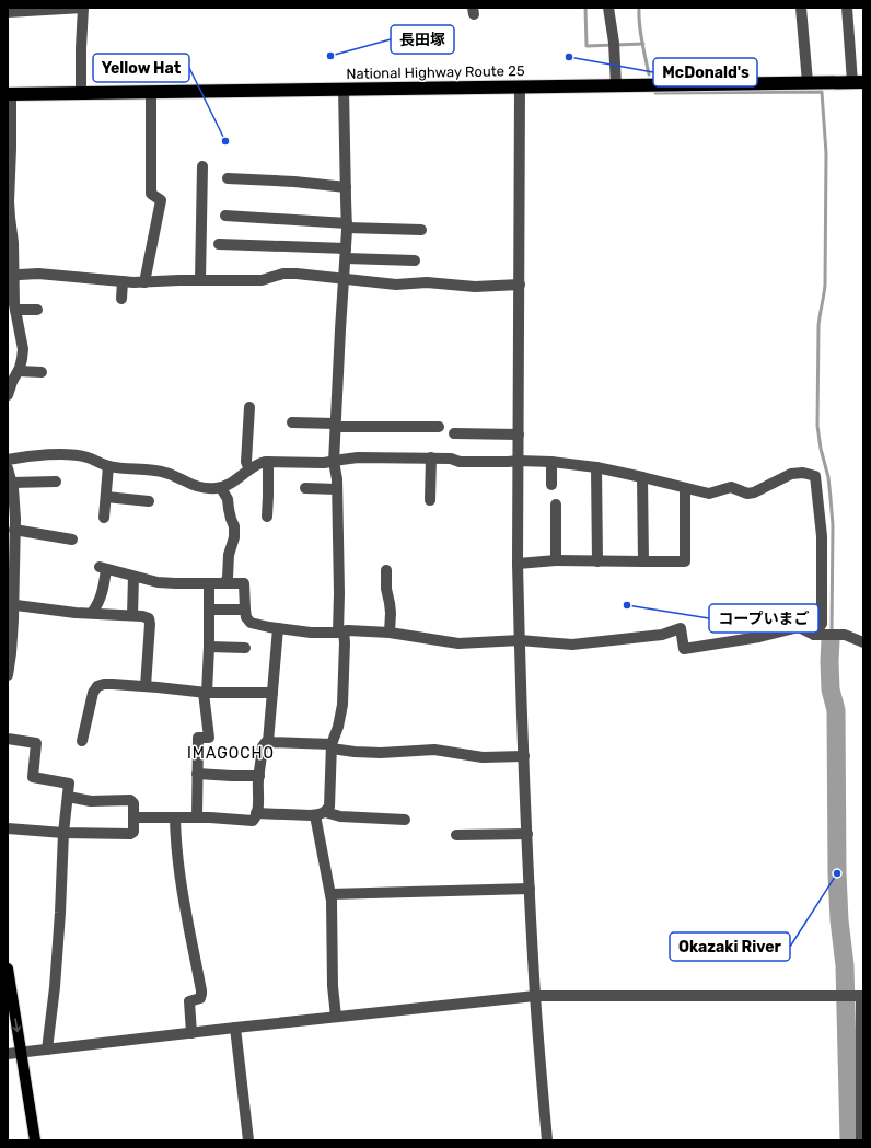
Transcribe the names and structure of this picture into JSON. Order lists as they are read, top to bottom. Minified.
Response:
{"streets":{"highway":["National Highway Route 25"]},"districts":["IMAGOCHO"],"places":["長田塚","McDonald's","Yellow Hat","コープいまご","Okazaki River"]}
